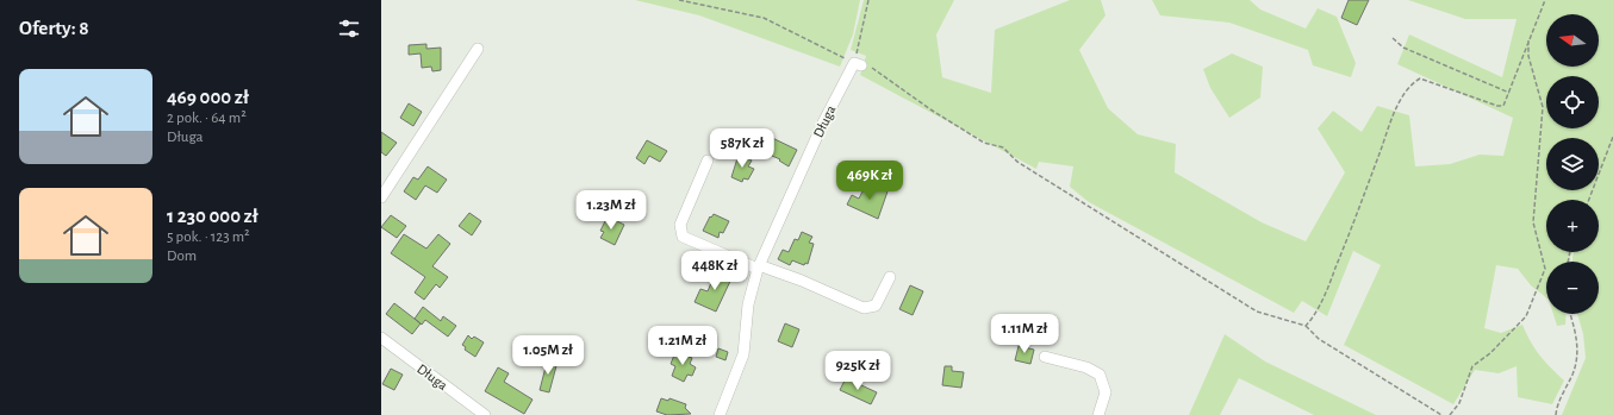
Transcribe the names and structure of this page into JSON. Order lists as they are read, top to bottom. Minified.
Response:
{"streets":{"street":["Długa"]},"north":"left","page":{"heading":"Oferty: 8","map_buttons":["+","−"],"list":[{"name":"469 000 zł","note":"2 pok. · 64 m² · Długa"},{"name":"1 230 000 zł","note":"5 pok. · 123 m² · Dom"}],"price":["587K zł","469K zł","1.23M zł","448K zł","1.11M zł","1.21M zł","1.05M zł","925K zł"]}}
